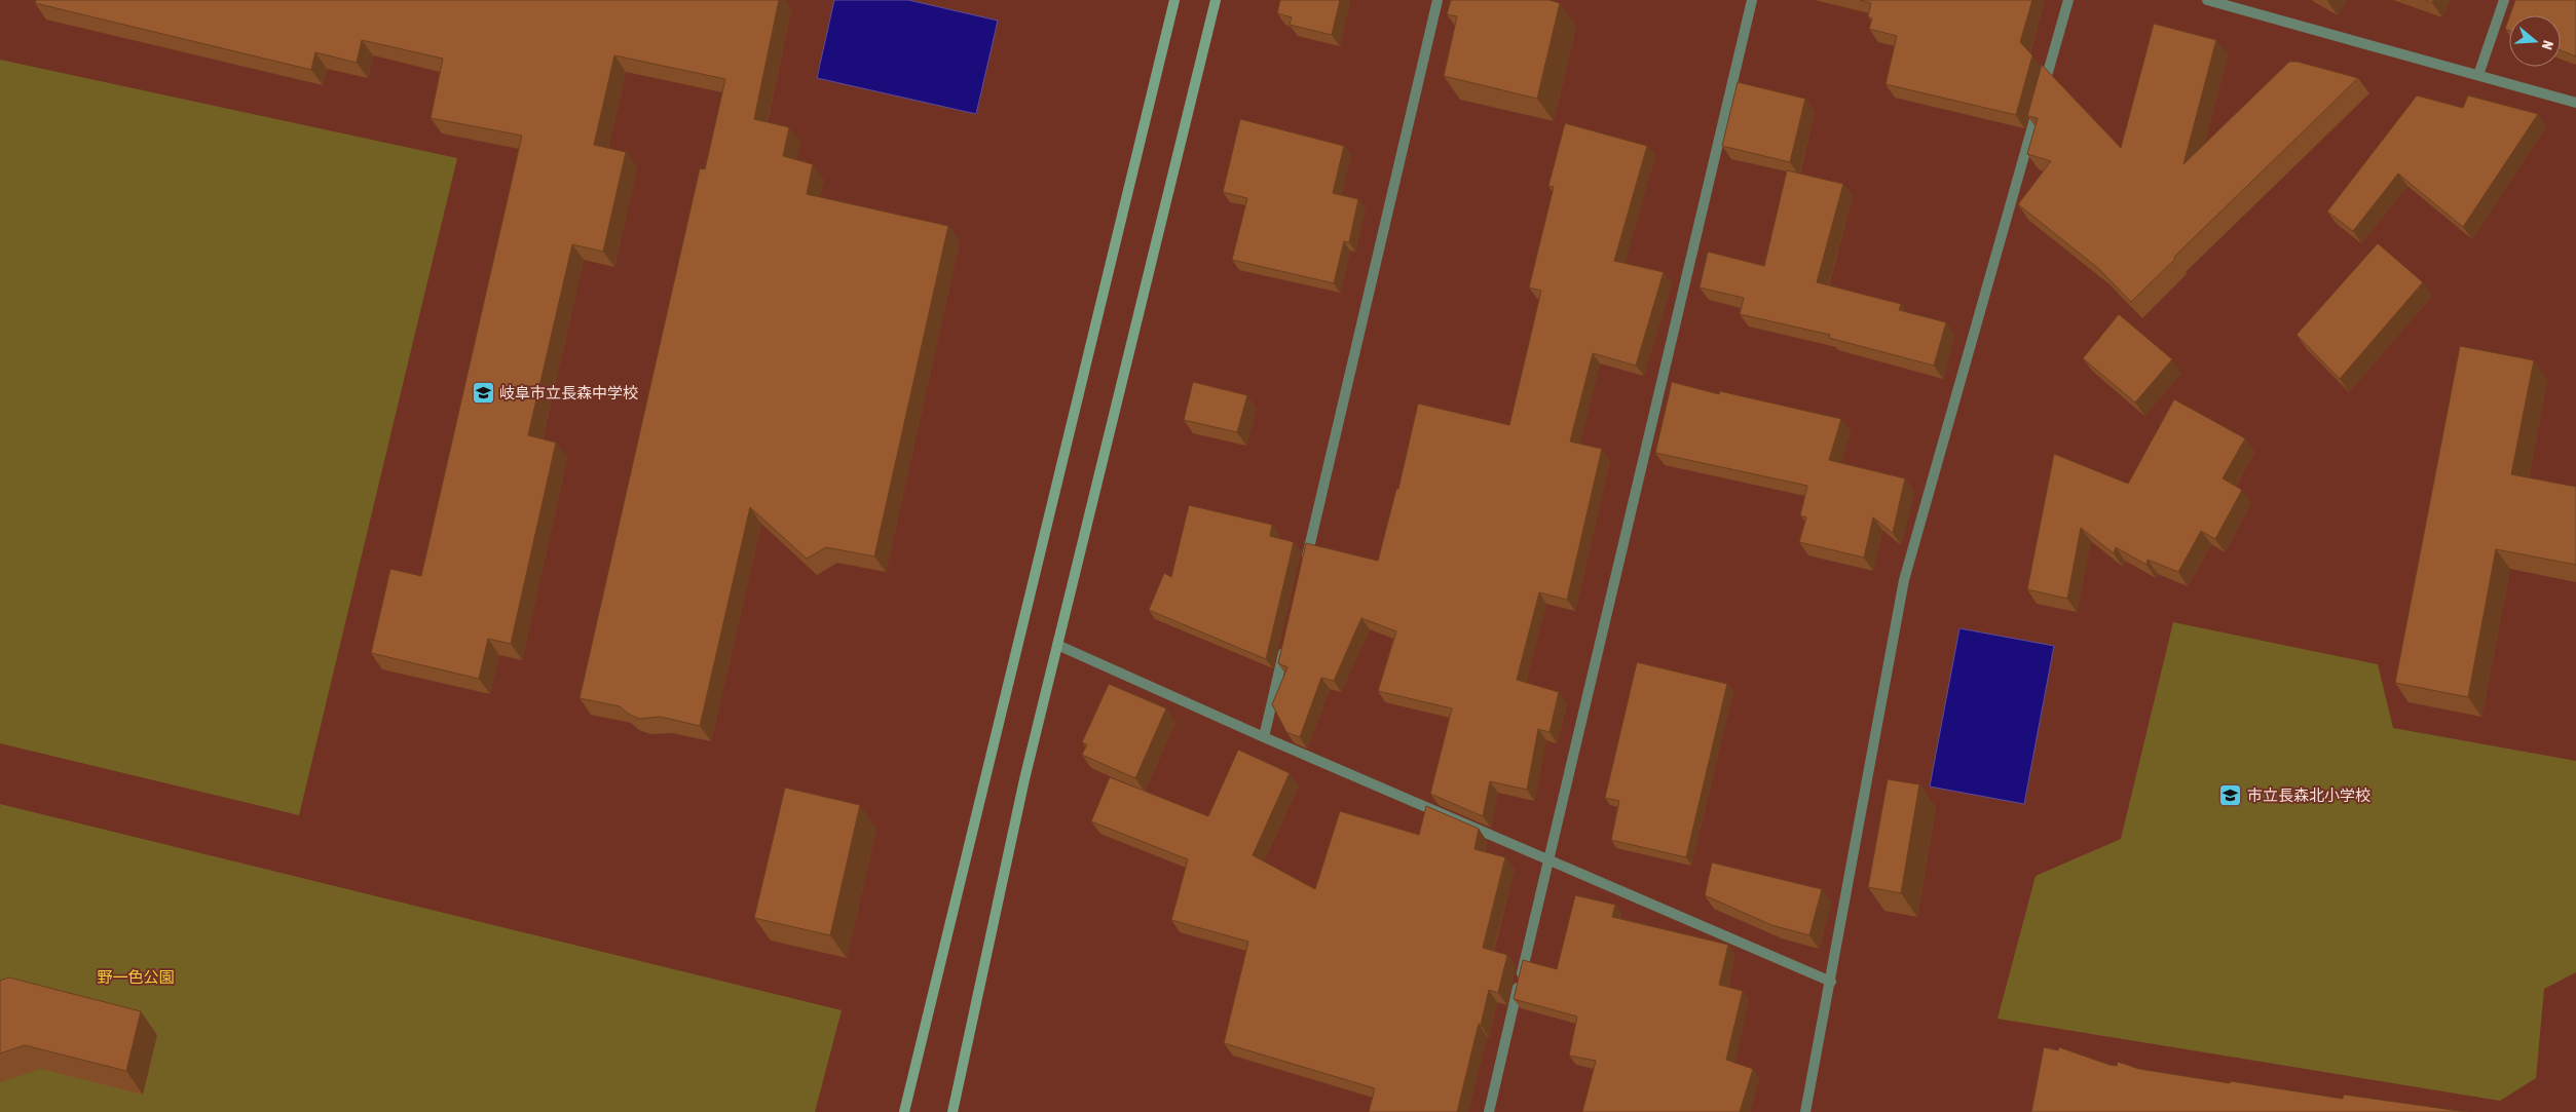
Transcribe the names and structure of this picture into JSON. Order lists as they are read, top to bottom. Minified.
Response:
{"parks":["野一色公園"],"places":{"school or university":["岐阜市立長森中学校","市立長森北小学校"]},"north":"right"}
